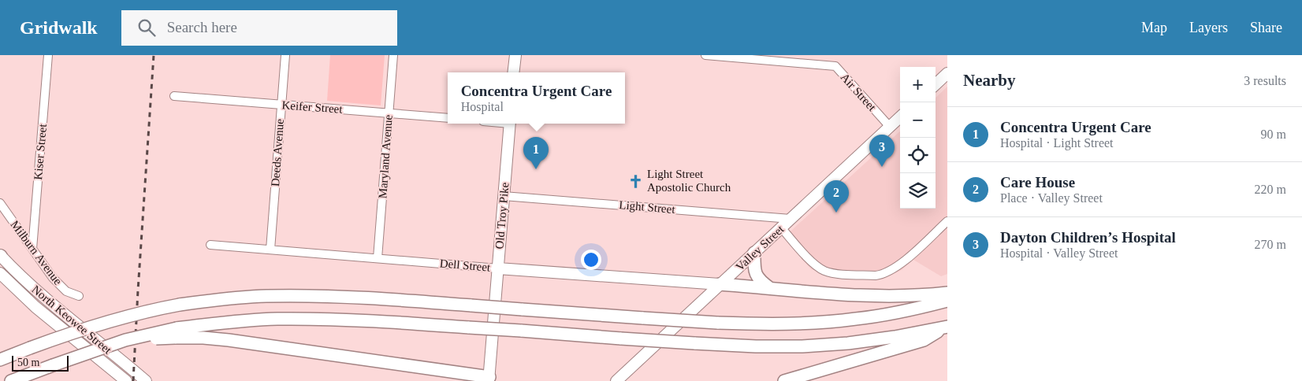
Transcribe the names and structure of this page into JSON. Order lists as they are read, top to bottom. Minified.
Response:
{"streets":{"main road":["Old Troy Pike","Valley Street","Dell Street","North Keowee Street"],"street":["Air Street","Keifer Street","Kiser Street","Deeds Avenue","Maryland Avenue","Light Street","Milburn Avenue"]},"crossings":[["Air Street","Valley Street"],["Keifer Street","Deeds Avenue"],["Keifer Street","Maryland Avenue"],["Kiser Street","Milburn Avenue"],["Deeds Avenue","Dell Street"],["Maryland Avenue","Dell Street"],["Light Street","Old Troy Pike"],["Light Street","Valley Street"],["Old Troy Pike","Dell Street"],["Valley Street","Dell Street"]],"places":{"church":["Light Street Apostolic Church"]},"scale_bar":"50 m","page":{"header":"Gridwalk","search":"Search here","nav":["Map","Layers","Share"],"heading":["Nearby","3 results"],"map_buttons":["+","−"],"popup":["Concentra Urgent Care","Hospital"],"list":[{"mark":"1","name":"Concentra Urgent Care","note":"Hospital · Light Street","value":"90 m"},{"mark":"2","name":"Care House","note":"Place · Valley Street","value":"220 m"},{"mark":"3","name":"Dayton Children’s Hospital","note":"Hospital · Valley Street","value":"270 m"}],"pins":["3","1","2"],"scale":"50 m"}}
